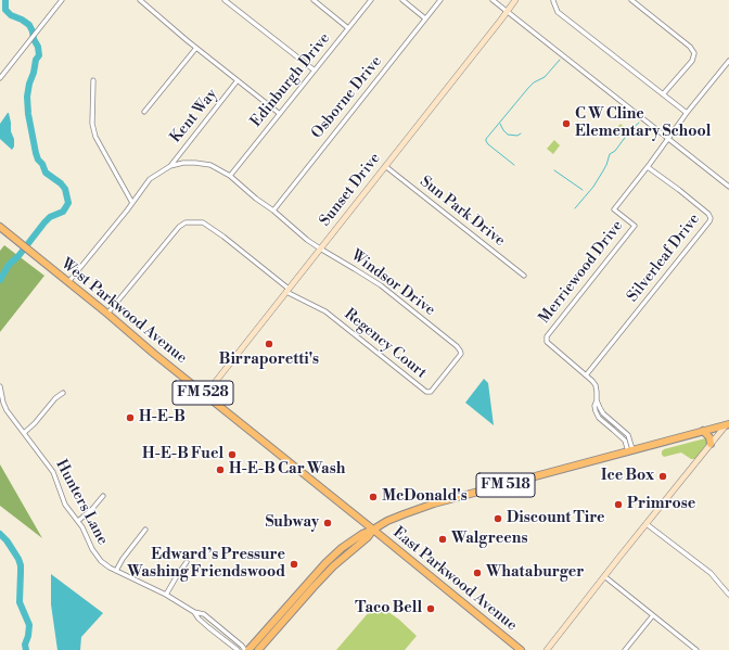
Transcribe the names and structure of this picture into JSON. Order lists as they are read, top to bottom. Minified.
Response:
{"streets":{"main road":["West Parkwood Avenue","FM 528","FM 518","East Parkwood Avenue"],"street":["Edinburgh Drive","Osborne Drive","Kent Way","Sunset Drive","Sun Park Drive","Silverleaf Drive","Merriewood Drive","Windsor Drive","Regency Court","Hunters Lane"]},"crossings":[["Edinburgh Drive","Windsor Drive"],["Osborne Drive","Windsor Drive"],["Kent Way","Windsor Drive"],["Sunset Drive","Sun Park Drive"],["Sunset Drive","Windsor Drive"],["Sunset Drive","West Parkwood Avenue"],["Sunset Drive","Regency Court"],["Silverleaf Drive","Merriewood Drive"],["Windsor Drive","West Parkwood Avenue"],["Windsor Drive","Regency Court"],["West Parkwood Avenue","Regency Court"],["West Parkwood Avenue","FM 518"],["West Parkwood Avenue","East Parkwood Avenue"],["FM 518","East Parkwood Avenue"]],"places":["C W Cline Elementary School","Birraporetti's","H-E-B","H-E-B Fuel","H-E-B Car Wash","Ice Box","McDonald's","Primrose","Discount Tire","Subway","Walgreens","Edward’s Pressure Washing Friendswood","Whataburger","Taco Bell"]}
